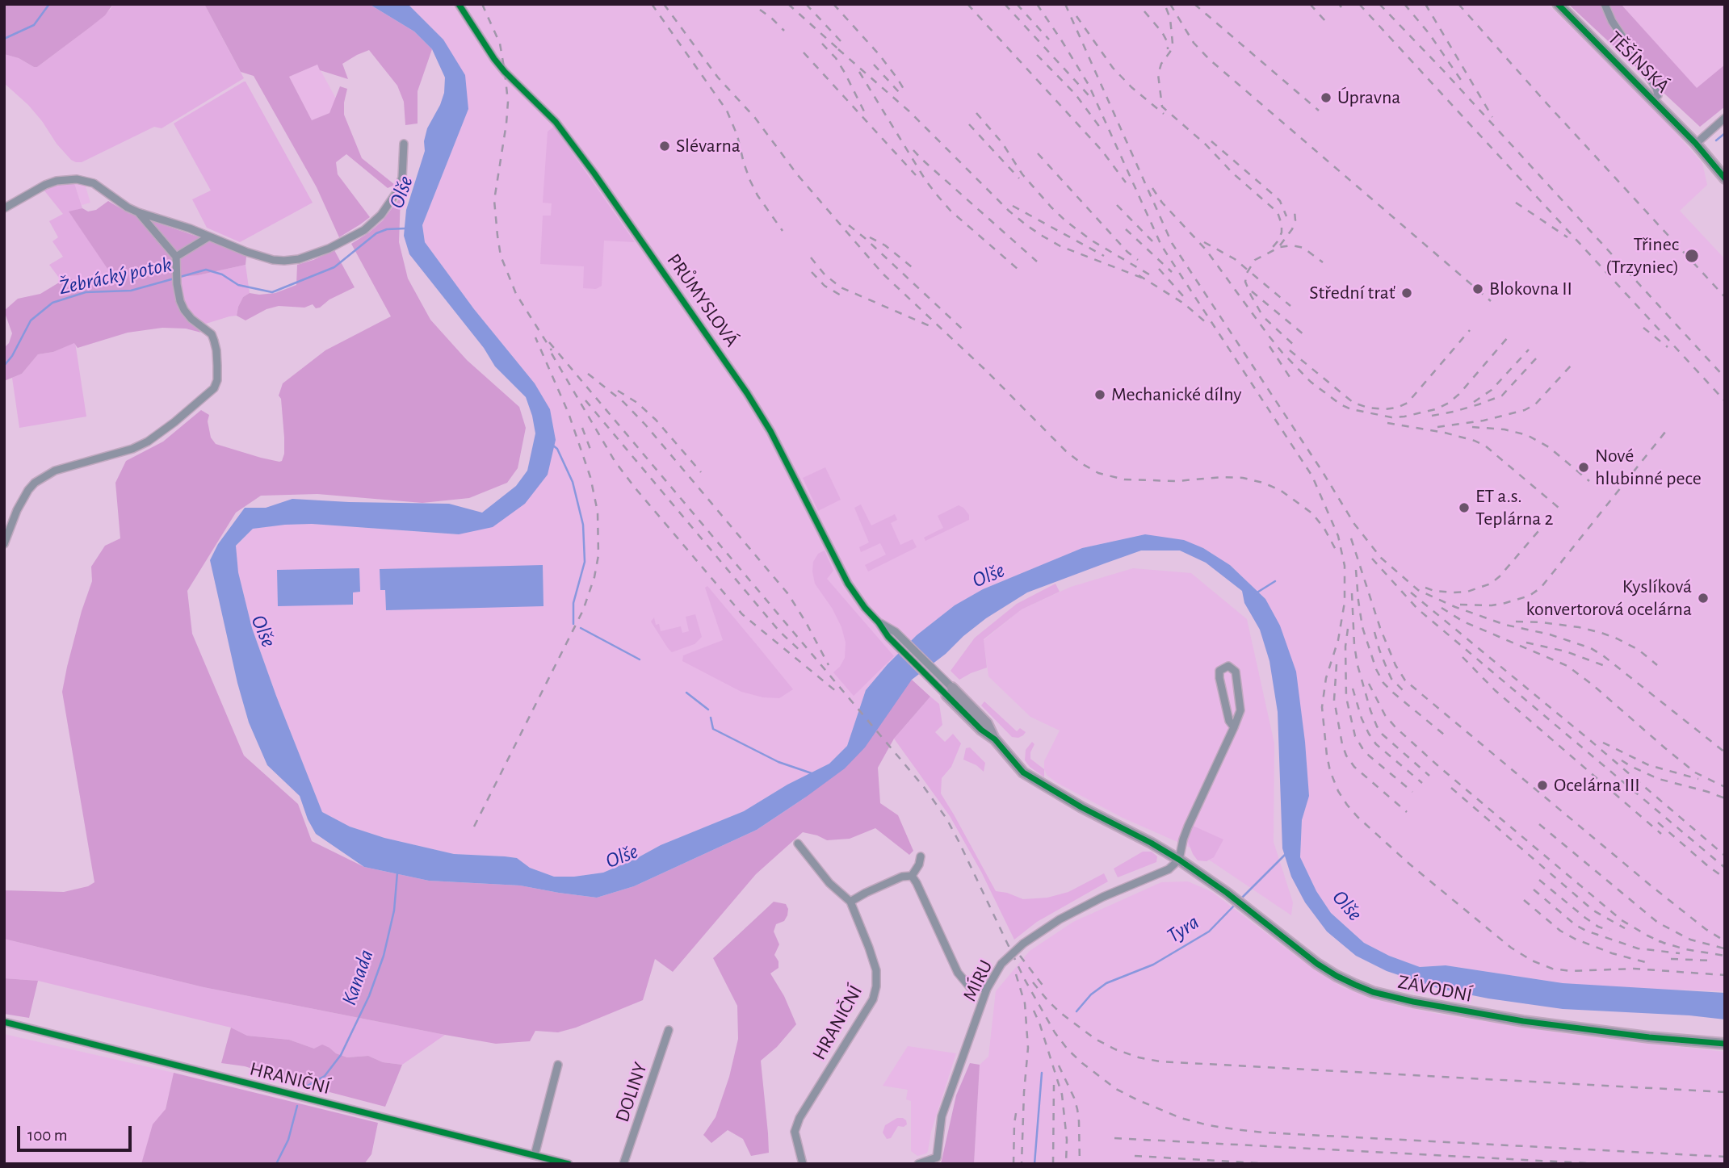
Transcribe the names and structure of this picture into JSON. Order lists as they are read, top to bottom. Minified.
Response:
{"streets":{"street":["TĚŠÍNSKÁ","PRŮMYSLOVÁ","MÍRU","ZÁVODNÍ","HRANIČNÍ","DOLINY"]},"crossings":[["PRŮMYSLOVÁ","ZÁVODNÍ"],["MÍRU","ZÁVODNÍ"]],"water":["Olše","Žebrácký potok","Tyra","Kanada"],"places":["Úpravna","Slévarna","Třinec (Trzyniec)","Blokovna II","Střední trať","Mechanické dílny","Nové hlubinné pece","ET a.s. Teplárna 2","Kyslíková konvertorová ocelárna","Ocelárna III"],"scale_bar":"100 m"}
